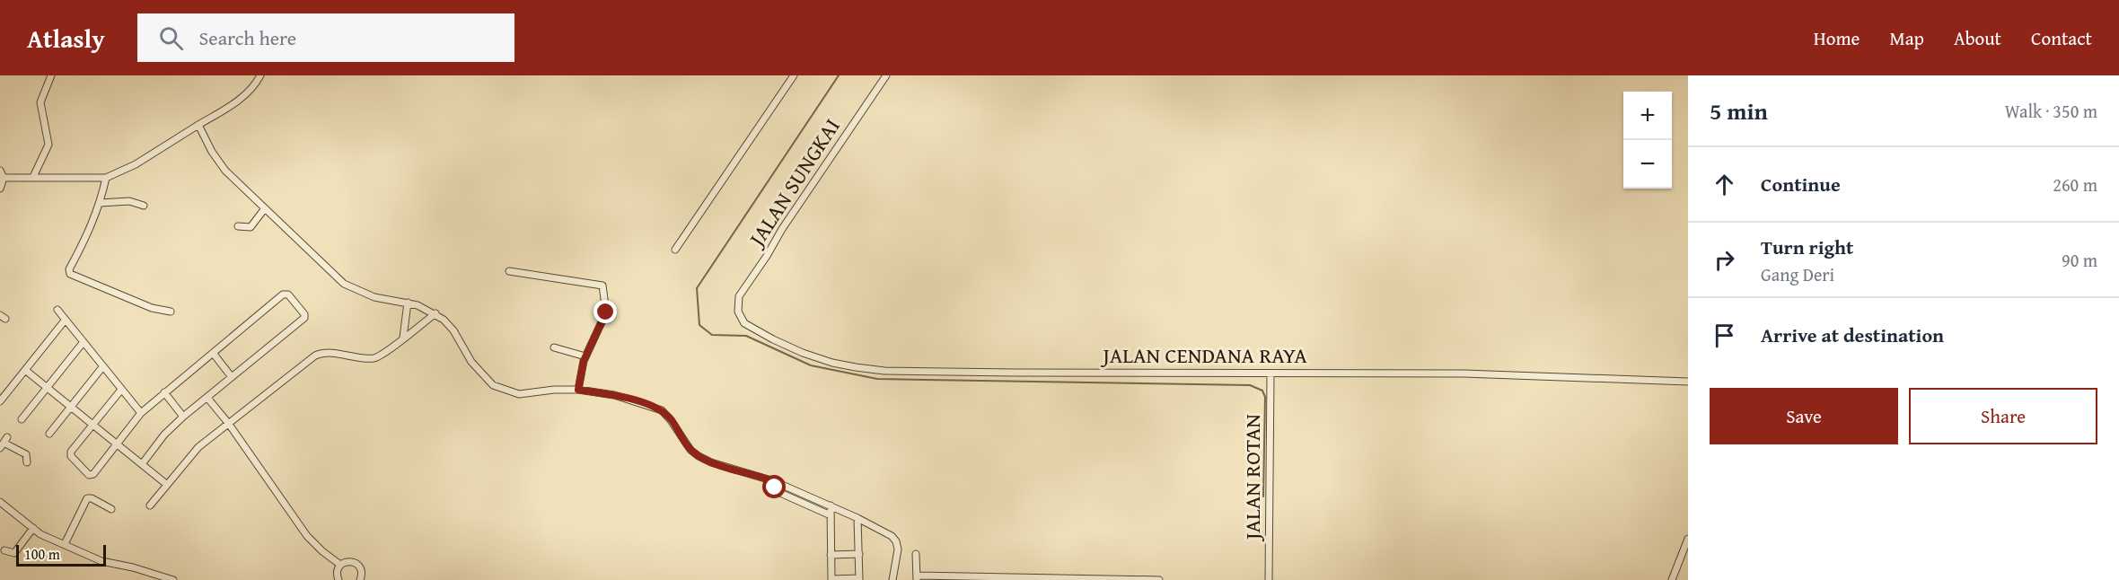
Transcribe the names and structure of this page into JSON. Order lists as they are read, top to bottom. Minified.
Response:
{"streets":{"street":["JALAN SUNGKAI","JALAN CENDANA RAYA","JALAN ROTAN"]},"crossings":[["JALAN SUNGKAI","JALAN CENDANA RAYA"],["JALAN CENDANA RAYA","JALAN ROTAN"]],"scale_bar":"100 m","page":{"header":"Atlasly","search":"Search here","nav":["Home","Map","About","Contact"],"heading":["5 min","Walk · 350 m"],"map_buttons":["+","−"],"list":[["Continue","260 m"],["Turn right","Gang Deri","90 m"],"Arrive at destination"],"buttons":["Save","Share"],"scale":"100 m"}}
